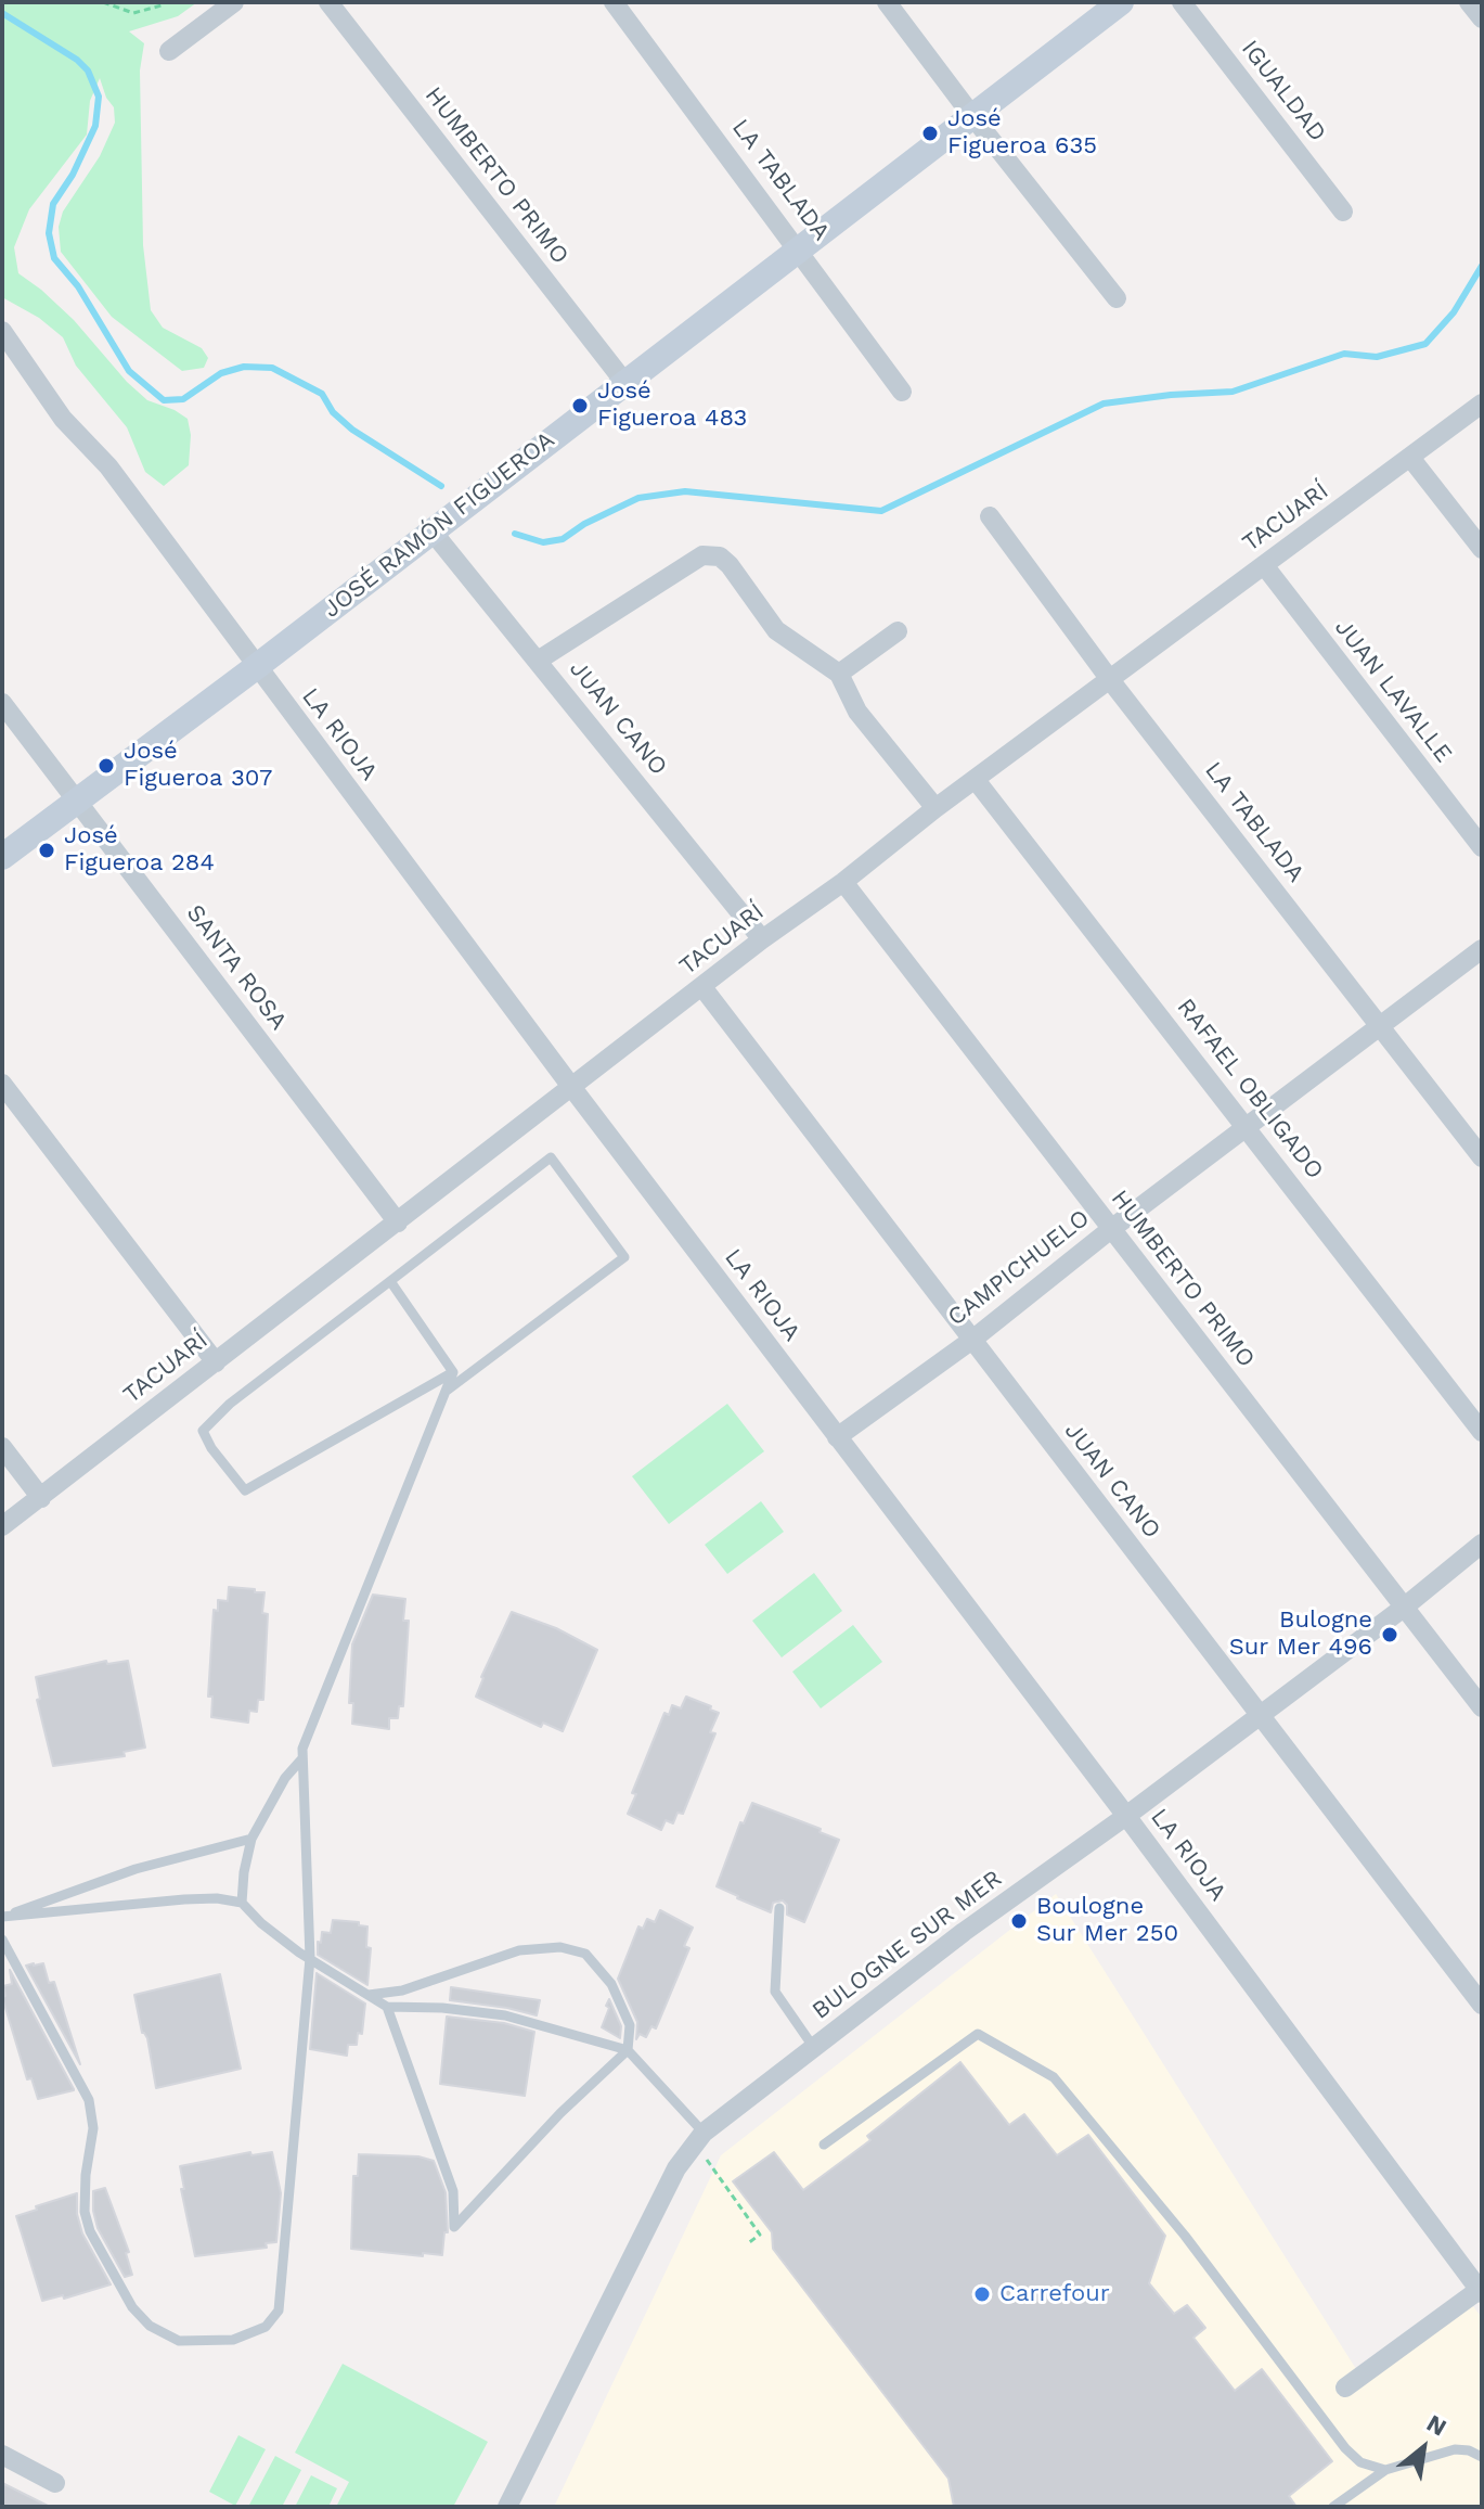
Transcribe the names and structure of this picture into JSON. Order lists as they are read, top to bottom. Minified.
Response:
{"streets":{"main road":["JOSÉ RAMÓN FIGUEROA"],"street":["IGUALDAD","HUMBERTO PRIMO","LA TABLADA","TACUARÍ","JUAN LAVALLE","JUAN CANO","LA RIOJA","SANTA ROSA","RAFAEL OBLIGADO","CAMPICHUELO","BULOGNE SUR MER"]},"crossings":[["HUMBERTO PRIMO","TACUARÍ"],["HUMBERTO PRIMO","JOSÉ RAMÓN FIGUEROA"],["HUMBERTO PRIMO","CAMPICHUELO"],["HUMBERTO PRIMO","BULOGNE SUR MER"],["LA TABLADA","TACUARÍ"],["LA TABLADA","JOSÉ RAMÓN FIGUEROA"],["LA TABLADA","CAMPICHUELO"],["TACUARÍ","JUAN LAVALLE"],["TACUARÍ","JUAN CANO"],["TACUARÍ","LA RIOJA"],["TACUARÍ","SANTA ROSA"],["TACUARÍ","RAFAEL OBLIGADO"],["JOSÉ RAMÓN FIGUEROA","JUAN CANO"],["JOSÉ RAMÓN FIGUEROA","LA RIOJA"],["JOSÉ RAMÓN FIGUEROA","SANTA ROSA"],["JUAN CANO","CAMPICHUELO"],["JUAN CANO","BULOGNE SUR MER"],["LA RIOJA","CAMPICHUELO"],["LA RIOJA","BULOGNE SUR MER"],["RAFAEL OBLIGADO","CAMPICHUELO"]],"places":["José Figueroa 635","José Figueroa 483","José Figueroa 307","José Figueroa 284","Bulogne Sur Mer 496","Boulogne Sur Mer 250","Carrefour"],"north":"top right"}
